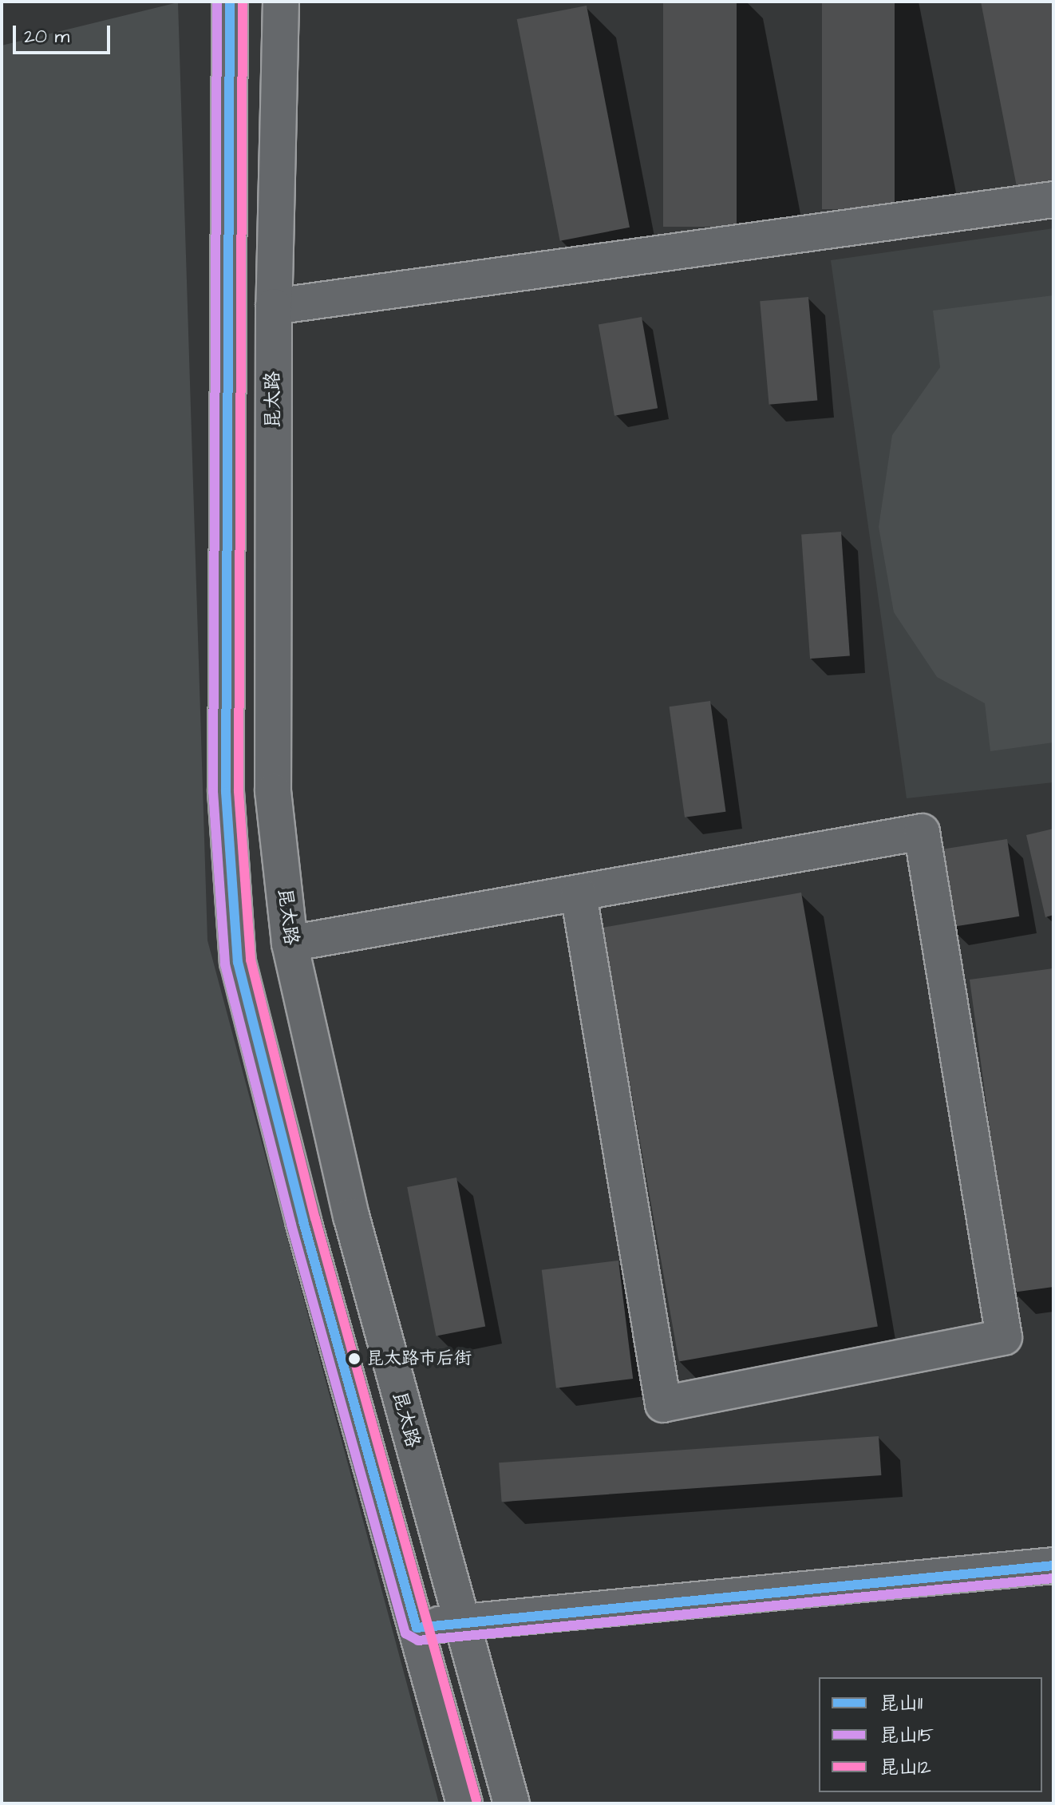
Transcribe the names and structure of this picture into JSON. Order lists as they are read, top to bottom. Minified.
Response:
{"streets":{"main road":["昆太路"]},"places":["昆太路市后街"],"lines":["transit line 昆山11","transit line 昆山15","transit line 昆山12"],"legend":["昆山11","昆山15","昆山12"],"scale_bar":"20 m"}
